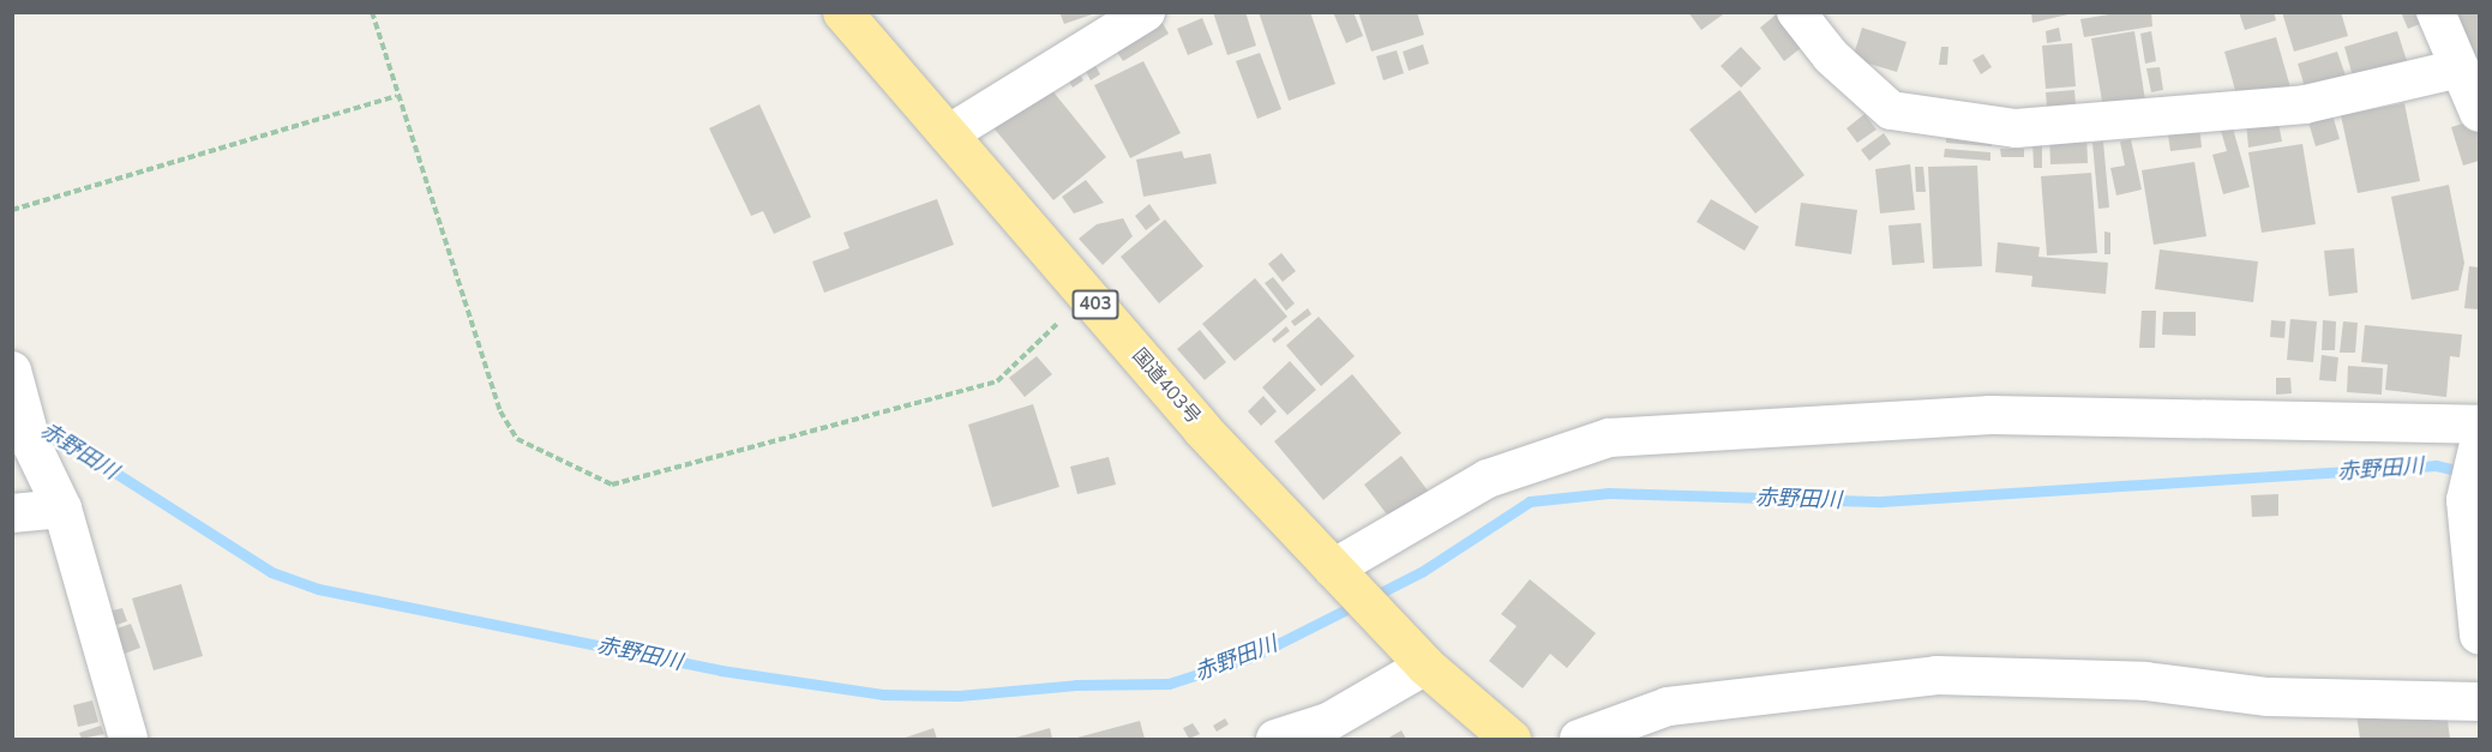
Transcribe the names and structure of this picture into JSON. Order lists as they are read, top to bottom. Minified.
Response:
{"streets":{"highway":["403","国道403号"]},"water":["赤野田川"]}
